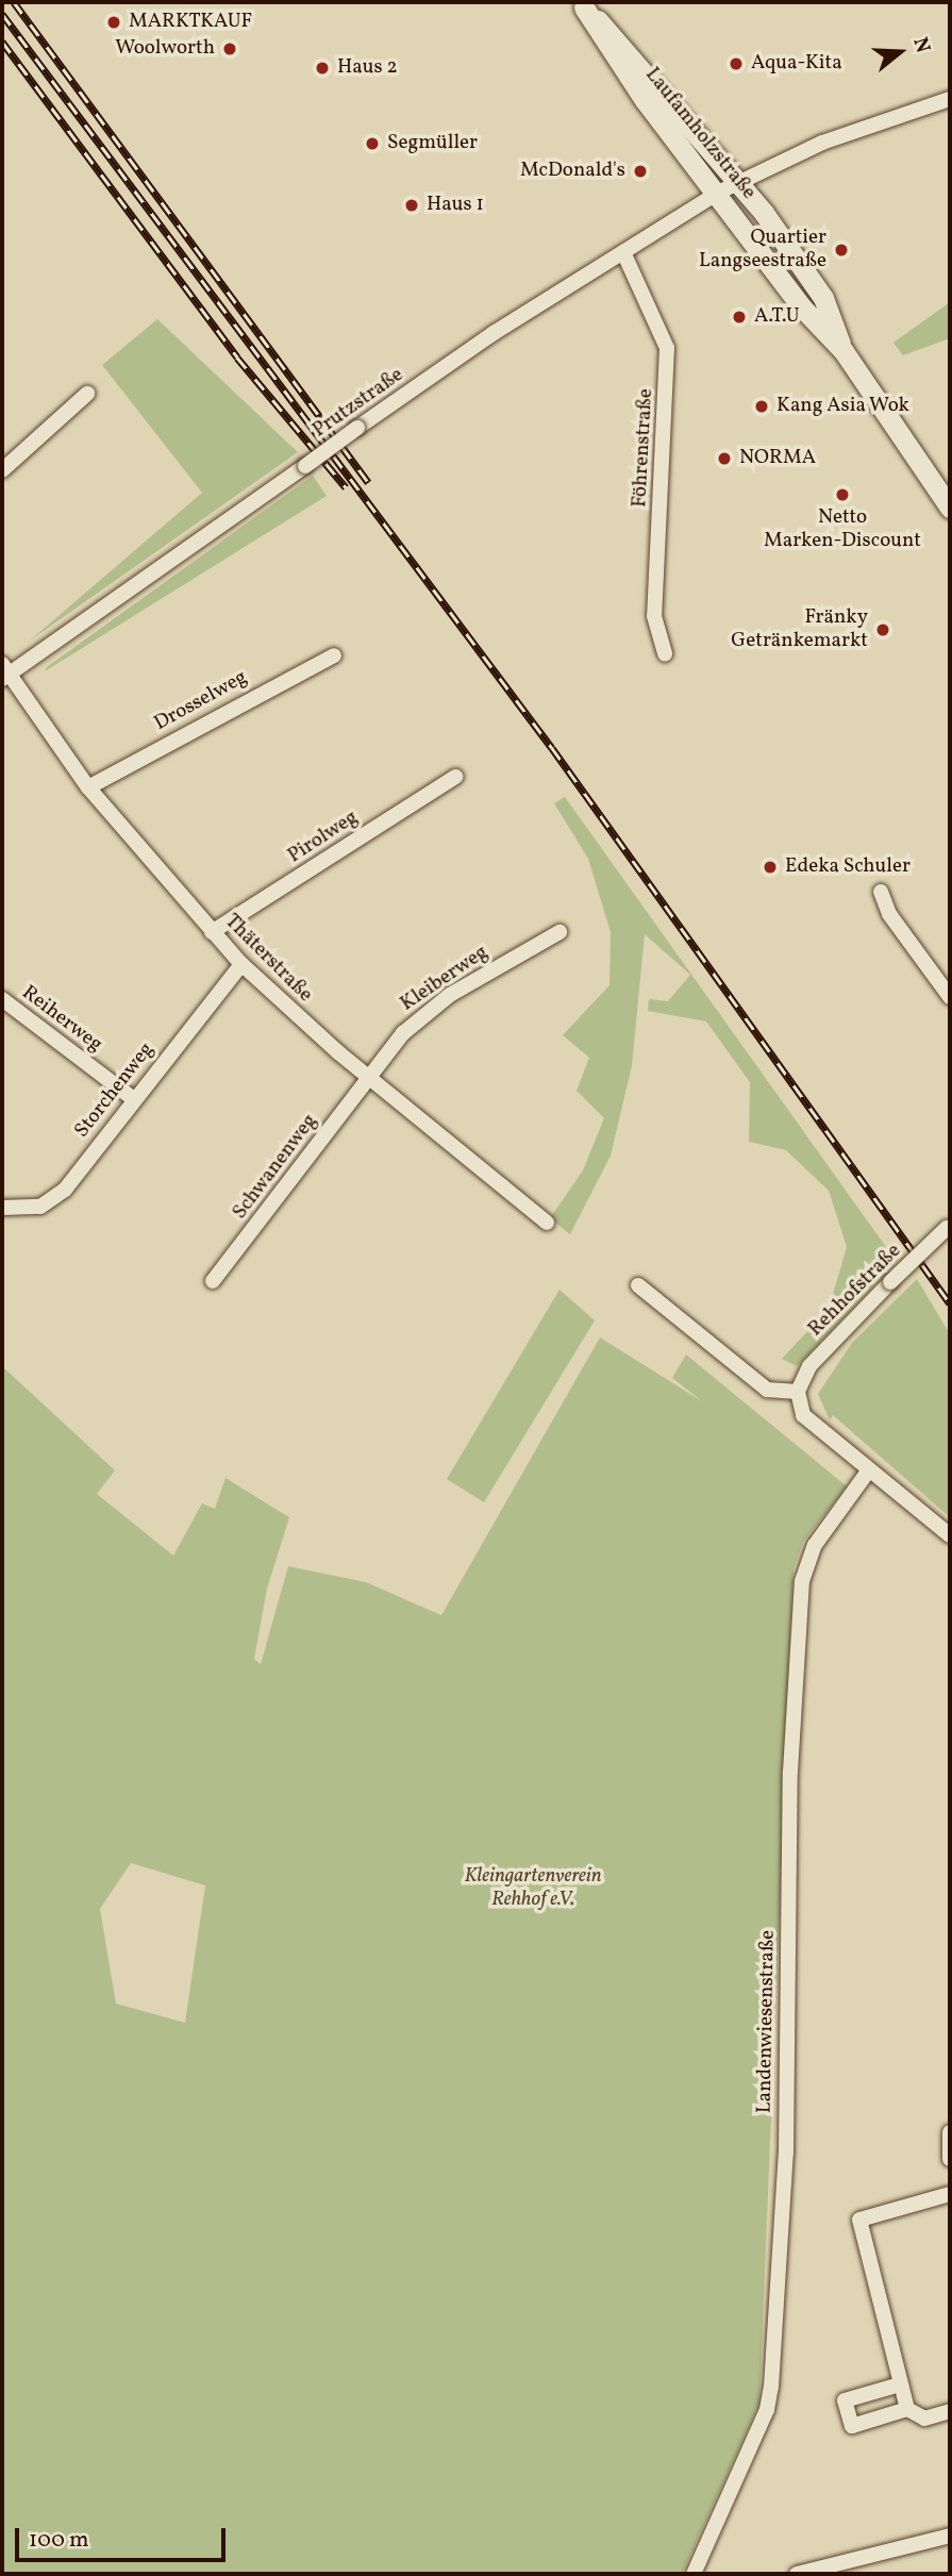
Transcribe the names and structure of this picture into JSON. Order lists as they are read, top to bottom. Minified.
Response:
{"streets":{"main road":["Laufamholzstraße"],"street":["Prutzstraße","Föhrenstraße","Drosselweg","Pirolweg","Thäterstraße","Kleiberweg","Reiherweg","Storchenweg","Schwanenweg","Rehhofstraße","Landenwiesenstraße"]},"crossings":[["Laufamholzstraße","Prutzstraße"],["Prutzstraße","Föhrenstraße"],["Prutzstraße","Thäterstraße"],["Drosselweg","Thäterstraße"],["Pirolweg","Thäterstraße"],["Thäterstraße","Kleiberweg"],["Thäterstraße","Storchenweg"],["Thäterstraße","Schwanenweg"],["Kleiberweg","Schwanenweg"],["Reiherweg","Storchenweg"]],"parks":["Kleingartenverein Rehhof e.V."],"places":["MARKTKAUF","Woolworth","Aqua-Kita","Haus 2","Segmüller","McDonald's","Haus 1","Quartier Langseestraße","A.T.U","Kang Asia Wok","NORMA","Netto Marken-Discount","Fränky Getränkemarkt","Edeka Schuler"],"scale_bar":"100 m","north":"right"}
